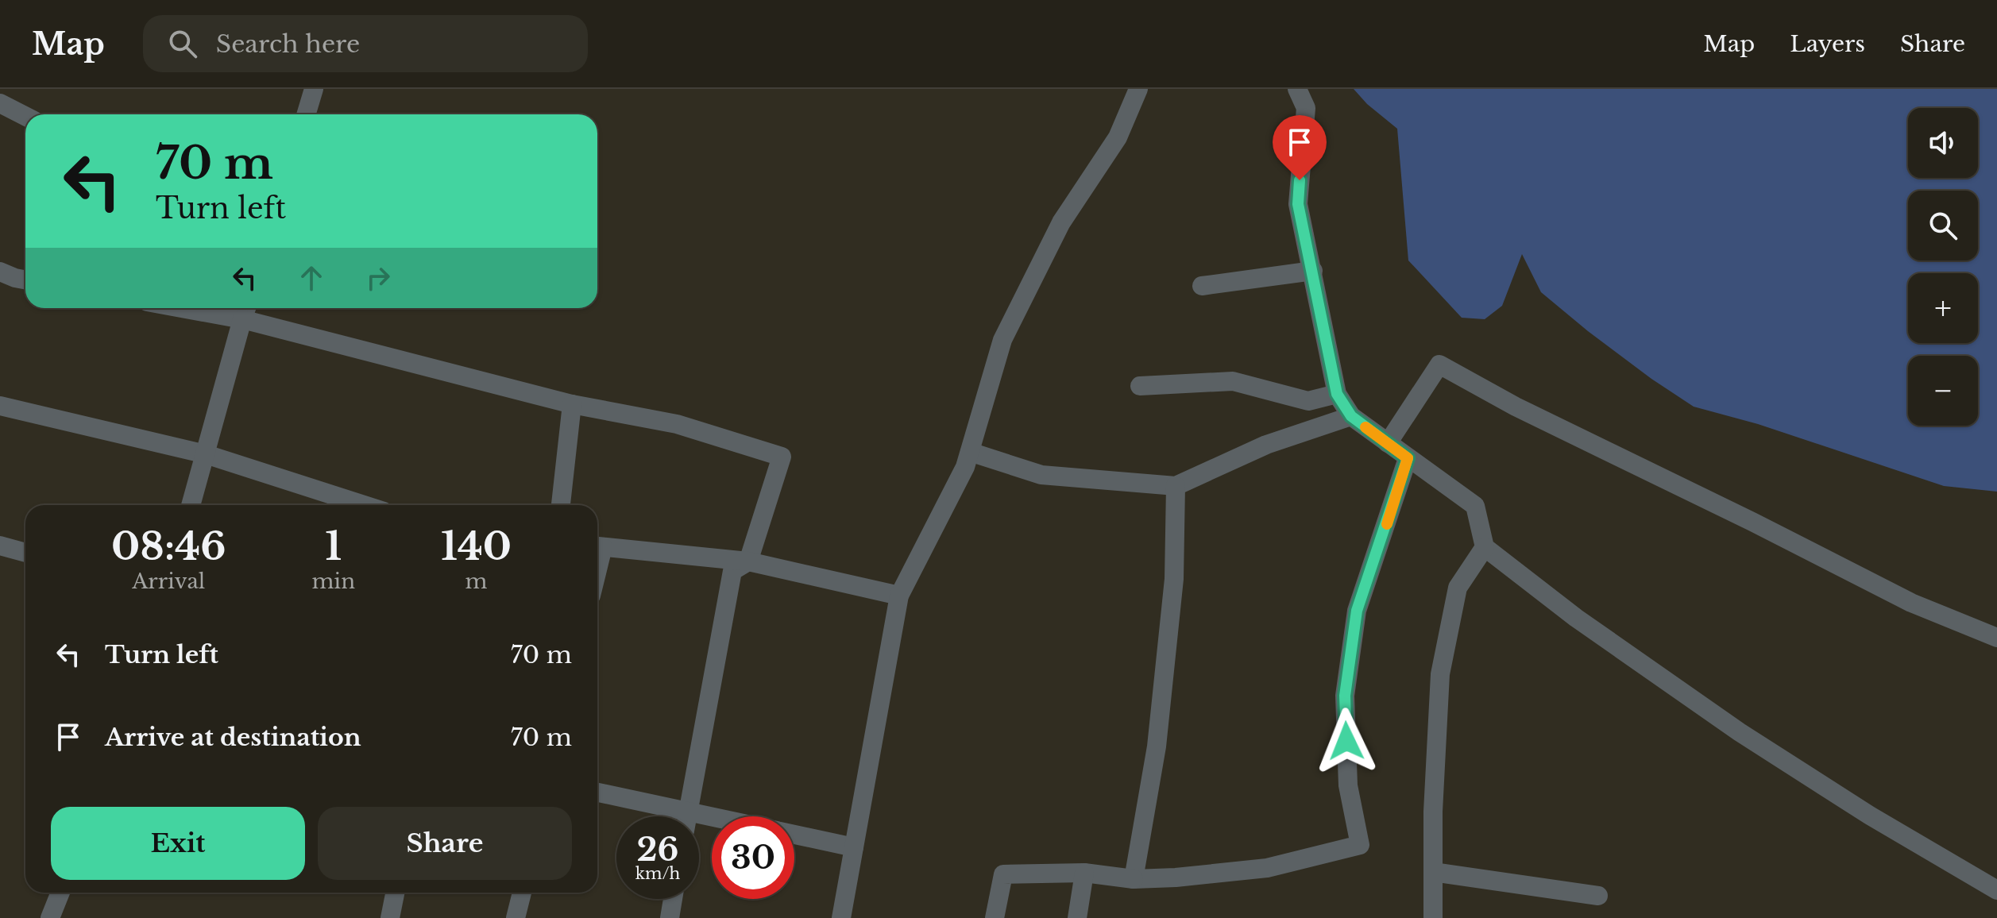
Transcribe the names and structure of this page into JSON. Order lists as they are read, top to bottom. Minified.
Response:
{"page":{"header":"Map","search":"Search here","nav":["Map","Layers","Share"],"map_buttons":["+","−"],"turn":["70 m","Turn left"],"eta":["08:46","Arrival","1","min","140","m"],"list":[{"name":"Turn left","value":"70 m"},{"name":"Arrive at destination","value":"70 m"}],"buttons":["Exit","Share"],"speed":"26 km/h","limit":"30"}}
